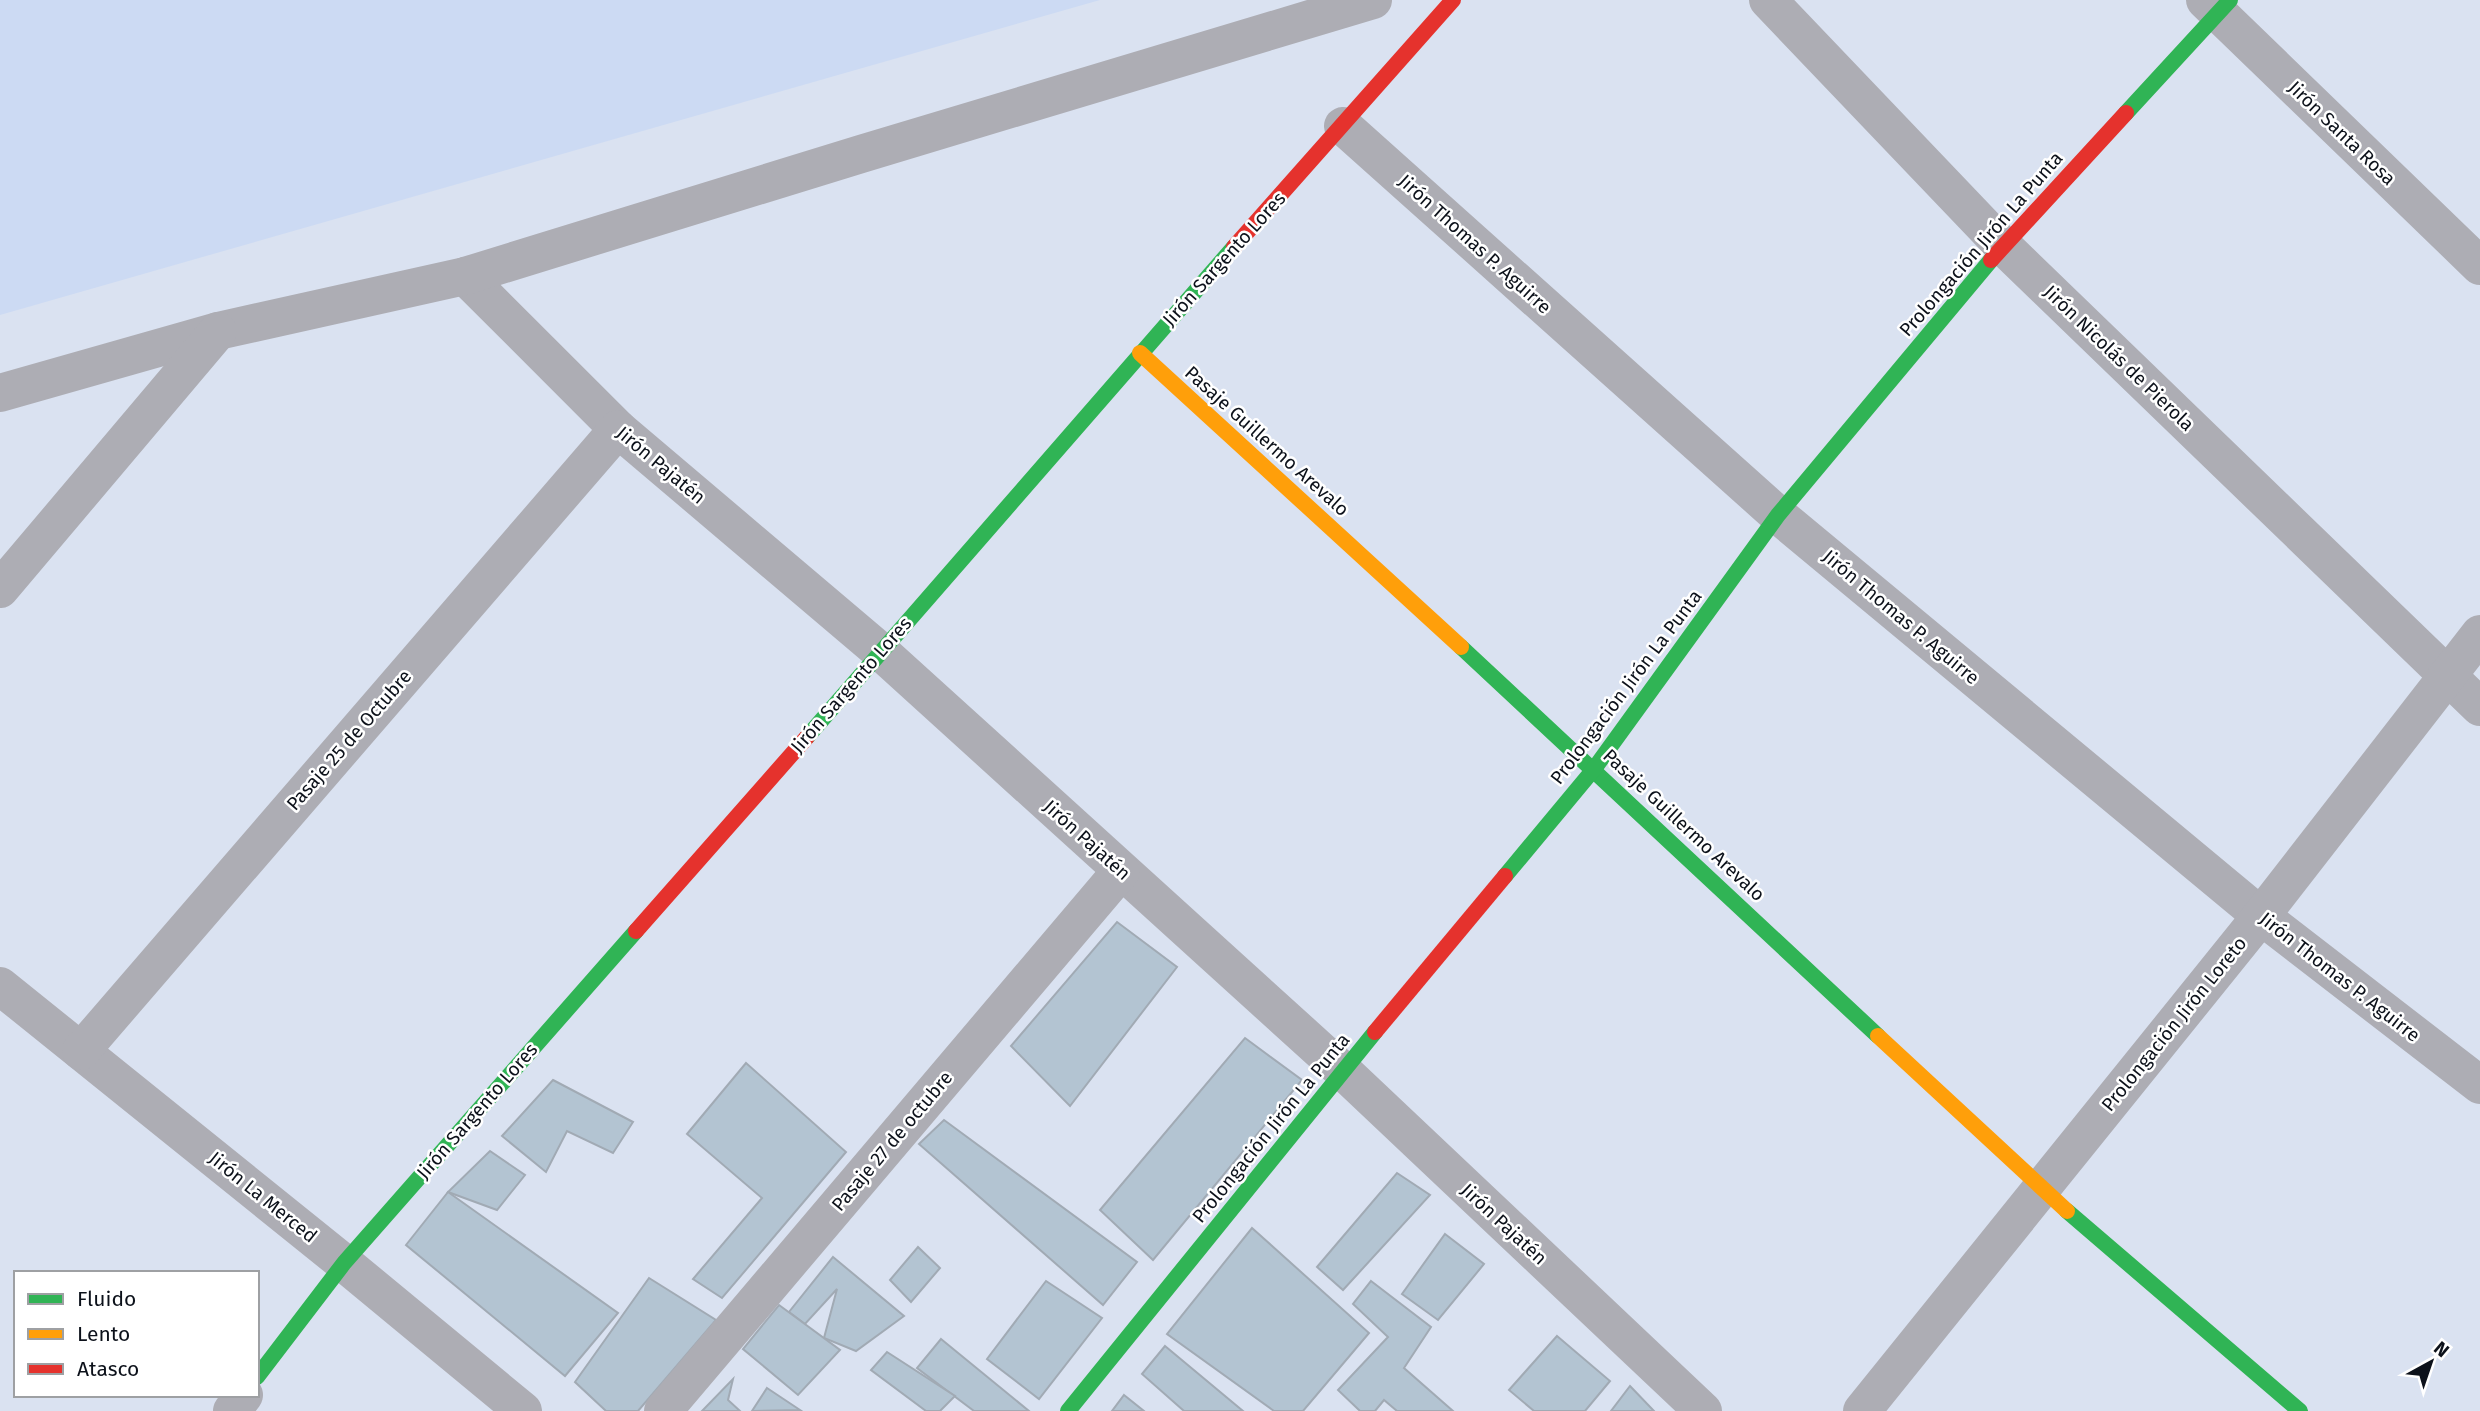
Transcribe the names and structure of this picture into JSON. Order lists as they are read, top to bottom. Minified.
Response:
{"streets":{"street":["Jirón Santa Rosa","Jirón Thomas P. Aguirre","Prolongación Jirón La Punta","Jirón Sargento Lores","Jirón Nicolás de Pierola","Pasaje Guillermo Arevalo","Jirón Pajatén","Pasaje 25 de Octubre","Prolongación Jirón Loreto","Pasaje 27 de octubre","Jirón La Merced"]},"crossings":[["Jirón Santa Rosa","Prolongación Jirón La Punta"],["Jirón Thomas P. Aguirre","Prolongación Jirón La Punta"],["Jirón Thomas P. Aguirre","Jirón Sargento Lores"],["Jirón Thomas P. Aguirre","Prolongación Jirón Loreto"],["Prolongación Jirón La Punta","Jirón Nicolás de Pierola"],["Prolongación Jirón La Punta","Pasaje Guillermo Arevalo"],["Prolongación Jirón La Punta","Jirón Pajatén"],["Jirón Sargento Lores","Pasaje Guillermo Arevalo"],["Jirón Sargento Lores","Jirón Pajatén"],["Jirón Sargento Lores","Jirón La Merced"],["Jirón Nicolás de Pierola","Prolongación Jirón Loreto"],["Pasaje Guillermo Arevalo","Prolongación Jirón Loreto"],["Jirón Pajatén","Pasaje 25 de Octubre"],["Jirón Pajatén","Pasaje 27 de octubre"],["Pasaje 25 de Octubre","Jirón La Merced"]],"legend":["Fluido","Lento","Atasco"],"north":"top right"}
